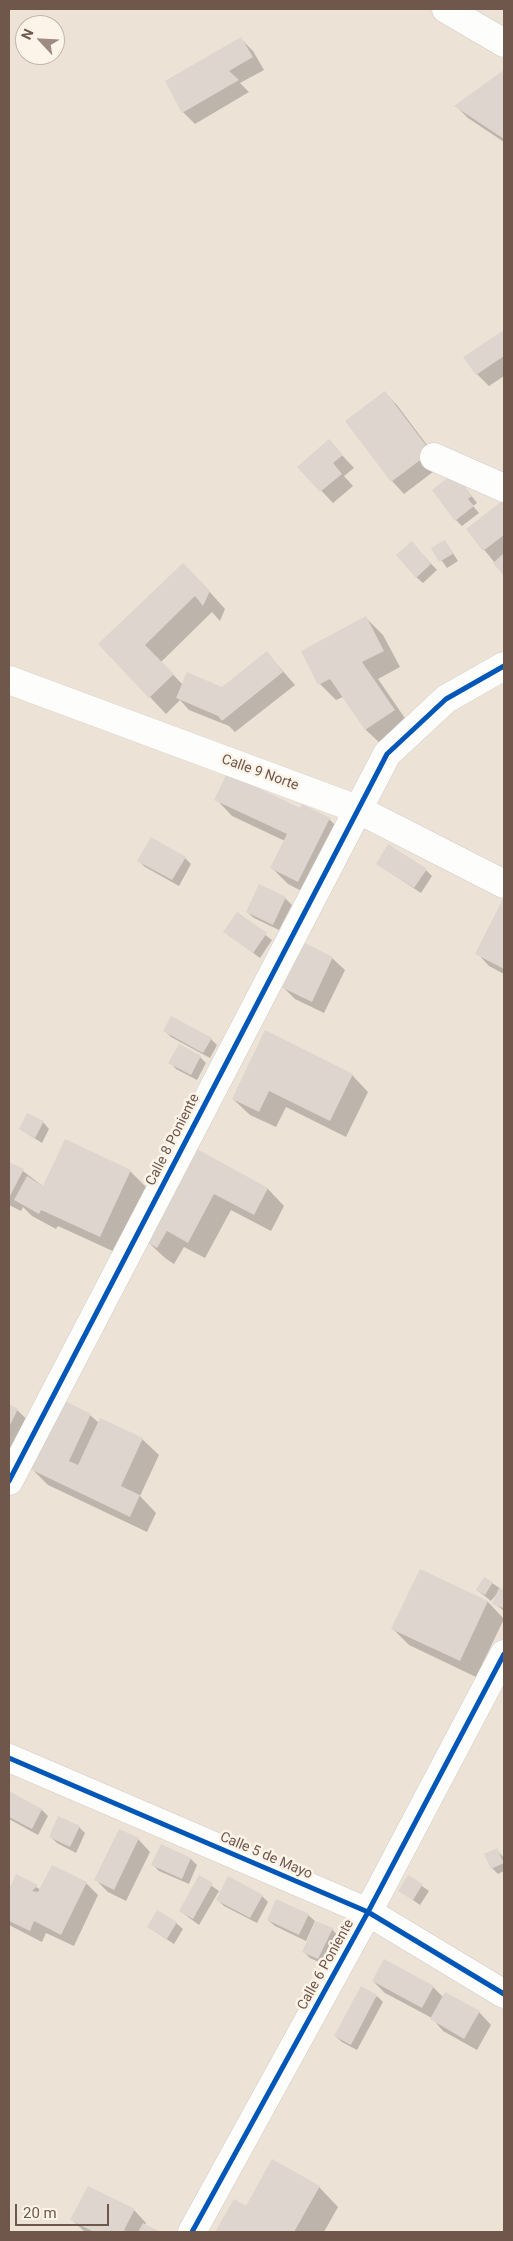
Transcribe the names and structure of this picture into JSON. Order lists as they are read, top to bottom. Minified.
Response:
{"streets":{"street":["Calle 9 Norte","Calle 8 Poniente","Calle 5 de Mayo","Calle 6 Poniente"]},"crossings":[["Calle 9 Norte","Calle 8 Poniente"],["Calle 5 de Mayo","Calle 6 Poniente"]],"scale_bar":"20 m","north":"top left"}
